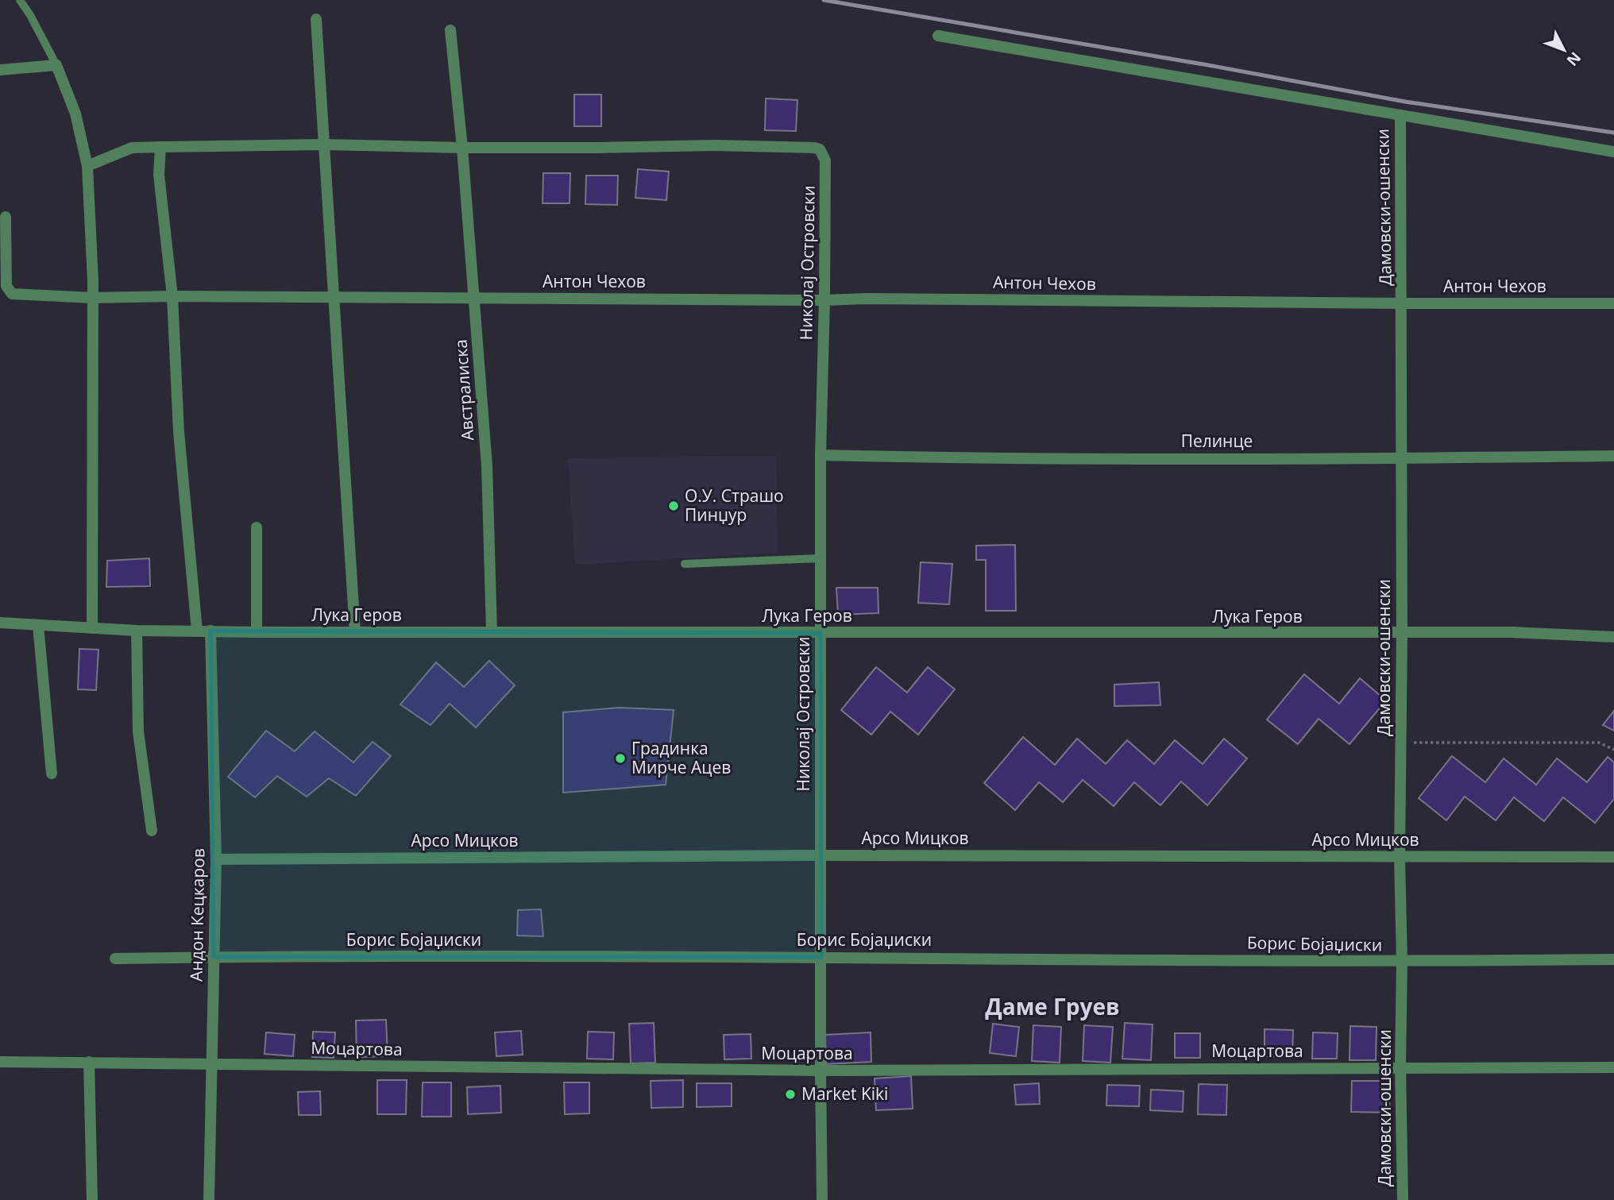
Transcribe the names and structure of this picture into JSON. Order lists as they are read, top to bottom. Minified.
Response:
{"streets":{"street":["Дамовски-ошенски","Николај Островски","Антон Чехов","Австралиска","Пелинце","Лука Геров","Арсо Мицков","Андон Кецкаров","Борис Бојаџиски","Моцартова"]},"crossings":[["Дамовски-ошенски","Антон Чехов"],["Дамовски-ошенски","Пелинце"],["Дамовски-ошенски","Лука Геров"],["Дамовски-ошенски","Арсо Мицков"],["Дамовски-ошенски","Борис Бојаџиски"],["Дамовски-ошенски","Моцартова"],["Николај Островски","Антон Чехов"],["Николај Островски","Австралиска"],["Николај Островски","Пелинце"],["Николај Островски","Лука Геров"],["Николај Островски","Арсо Мицков"],["Николај Островски","Борис Бојаџиски"],["Николај Островски","Моцартова"],["Антон Чехов","Австралиска"],["Австралиска","Лука Геров"],["Лука Геров","Андон Кецкаров"],["Арсо Мицков","Андон Кецкаров"],["Андон Кецкаров","Борис Бојаџиски"],["Андон Кецкаров","Моцартова"]],"districts":["Даме Груев"],"places":["О.У. Страшо Пинџур","Градинка Мирче Ацев","Market Kiki"],"north":"bottom right"}
